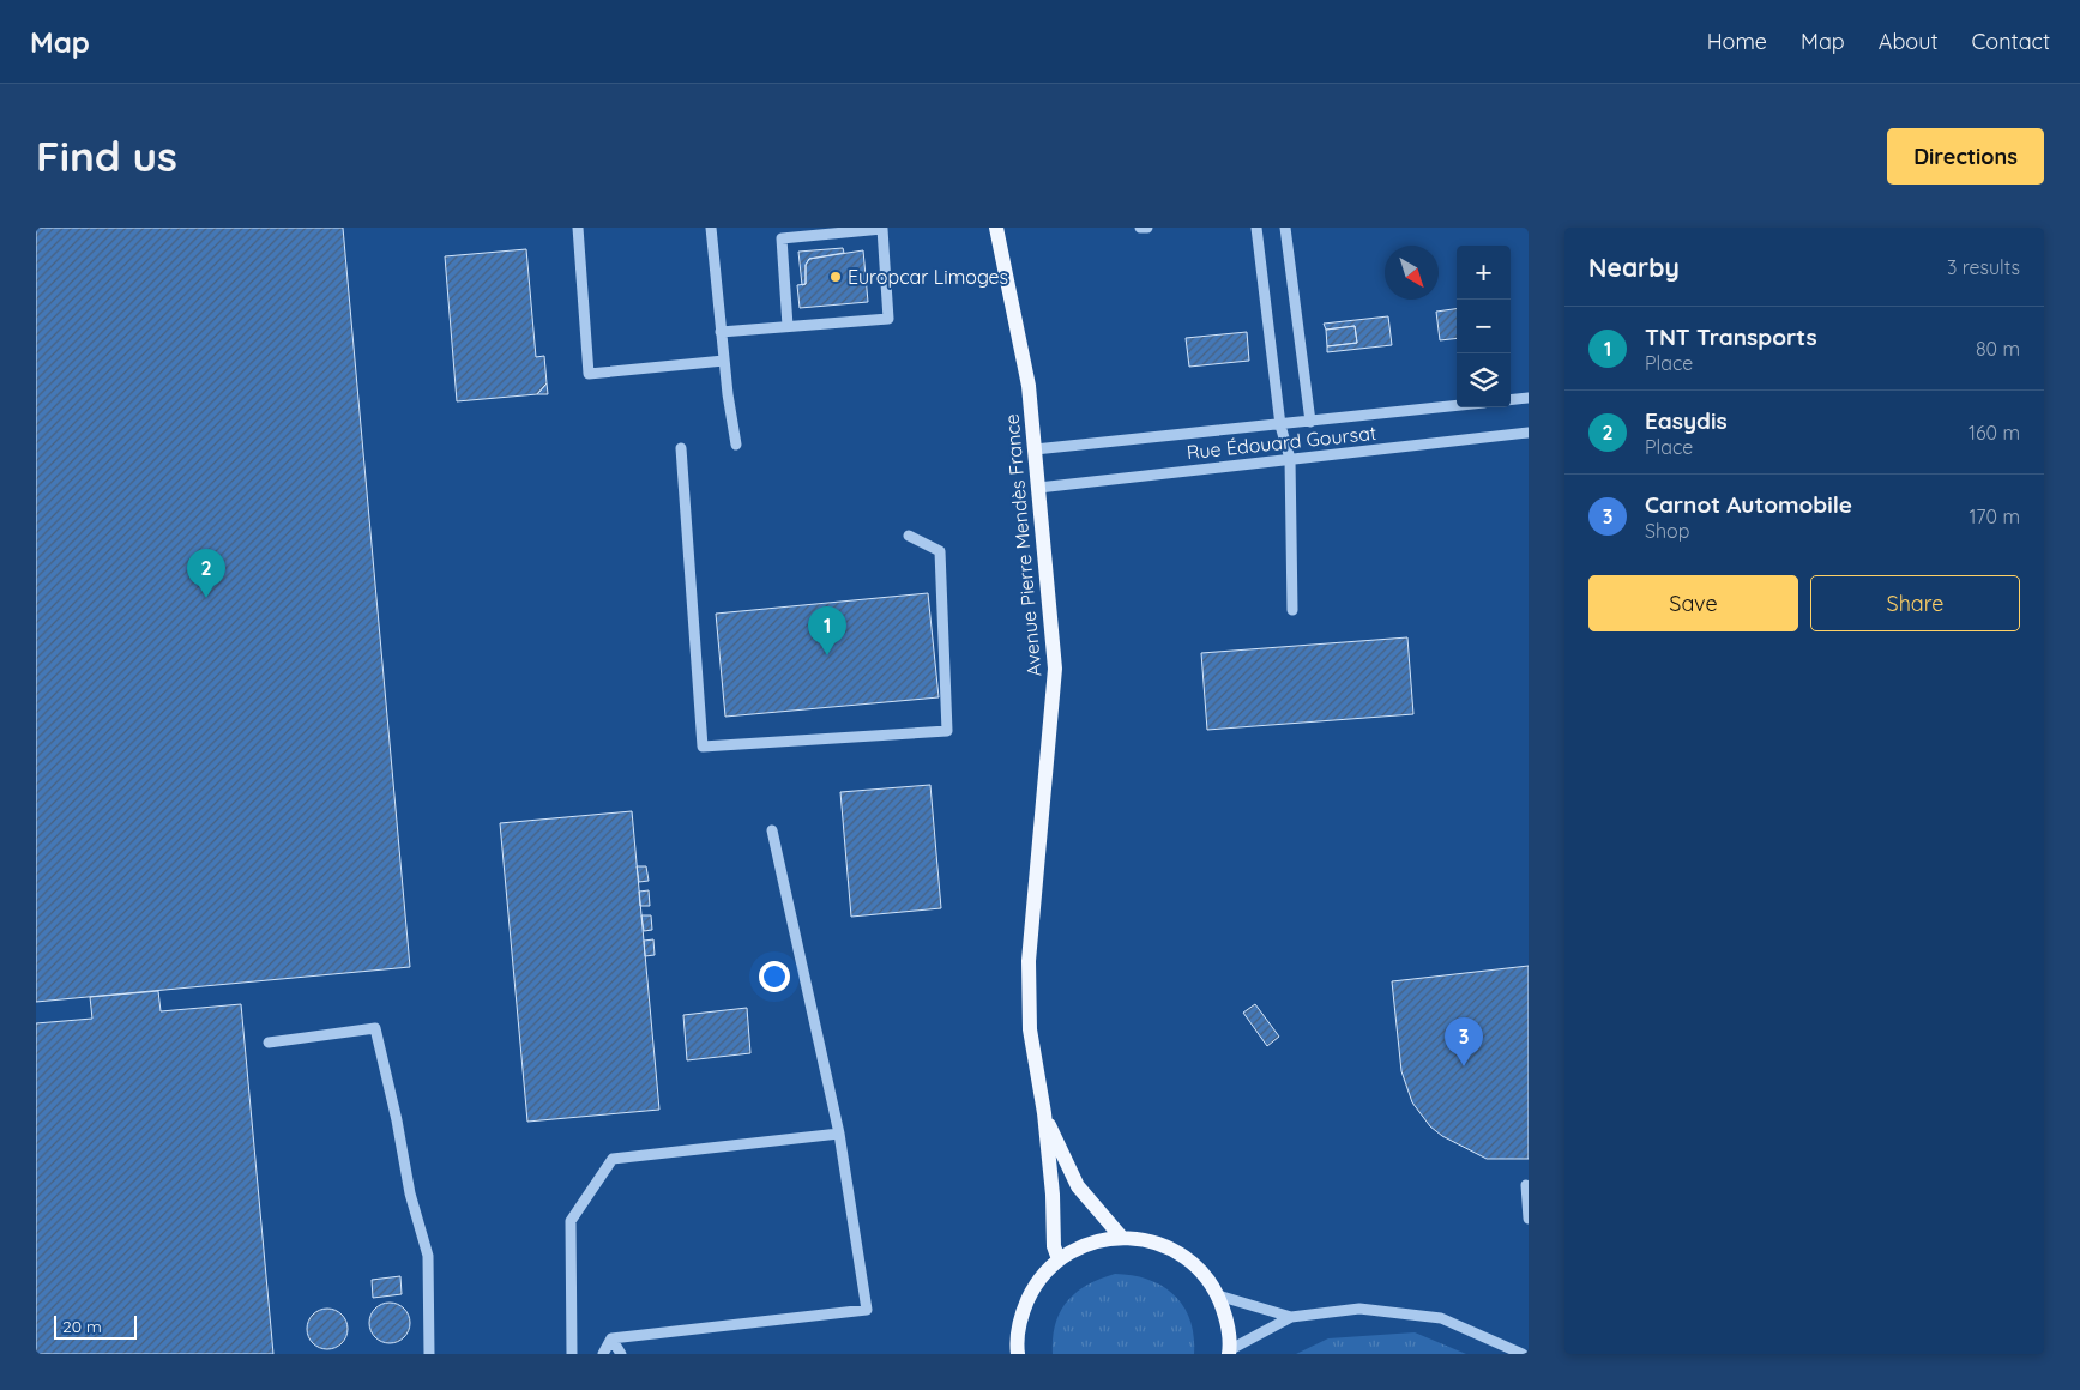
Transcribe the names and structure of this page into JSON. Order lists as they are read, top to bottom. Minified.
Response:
{"streets":{"main road":["Avenue Pierre Mendès France"],"street":["Rue Édouard Goursat"]},"crossings":[["Rue Édouard Goursat","Avenue Pierre Mendès France"]],"places":["Europcar Limoges"],"scale_bar":"20 m","north":"bottom right","page":{"header":"Map","nav":["Home","Map","About","Contact"],"buttons":["Directions",["Save","Share"]],"title":"Find us","heading":["Nearby","3 results"],"map_buttons":["+","−"],"list":[{"mark":"1","name":"TNT Transports","note":"Place","value":"80 m"},{"mark":"2","name":"Easydis","note":"Place","value":"160 m"},{"mark":"3","name":"Carnot Automobile","note":"Shop","value":"170 m"}],"pins":["2","1","3"],"scale":"20 m"}}
